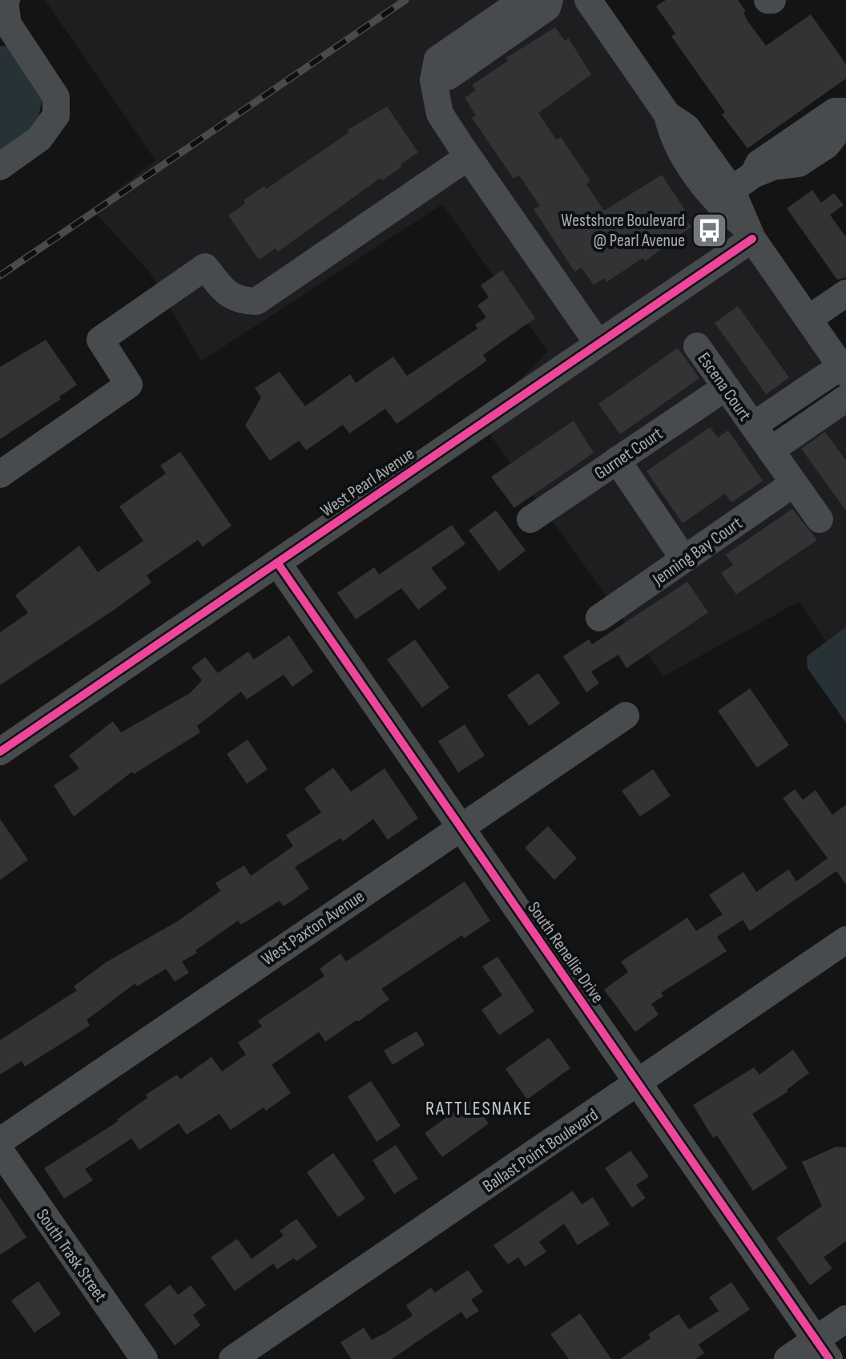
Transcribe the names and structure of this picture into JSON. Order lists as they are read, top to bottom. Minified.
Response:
{"streets":{"street":["Escena Court","Gurnet Court","West Pearl Avenue","Jenning Bay Court","West Paxton Avenue","South Renellie Drive","Ballast Point Boulevard","South Trask Street"]},"crossings":[["Escena Court","Gurnet Court"],["Escena Court","Jenning Bay Court"],["West Pearl Avenue","South Renellie Drive"],["West Paxton Avenue","South Renellie Drive"],["South Renellie Drive","Ballast Point Boulevard"]],"districts":["RATTLESNAKE"],"places":{"bus stop":["Westshore Boulevard @ Pearl Avenue"]}}
